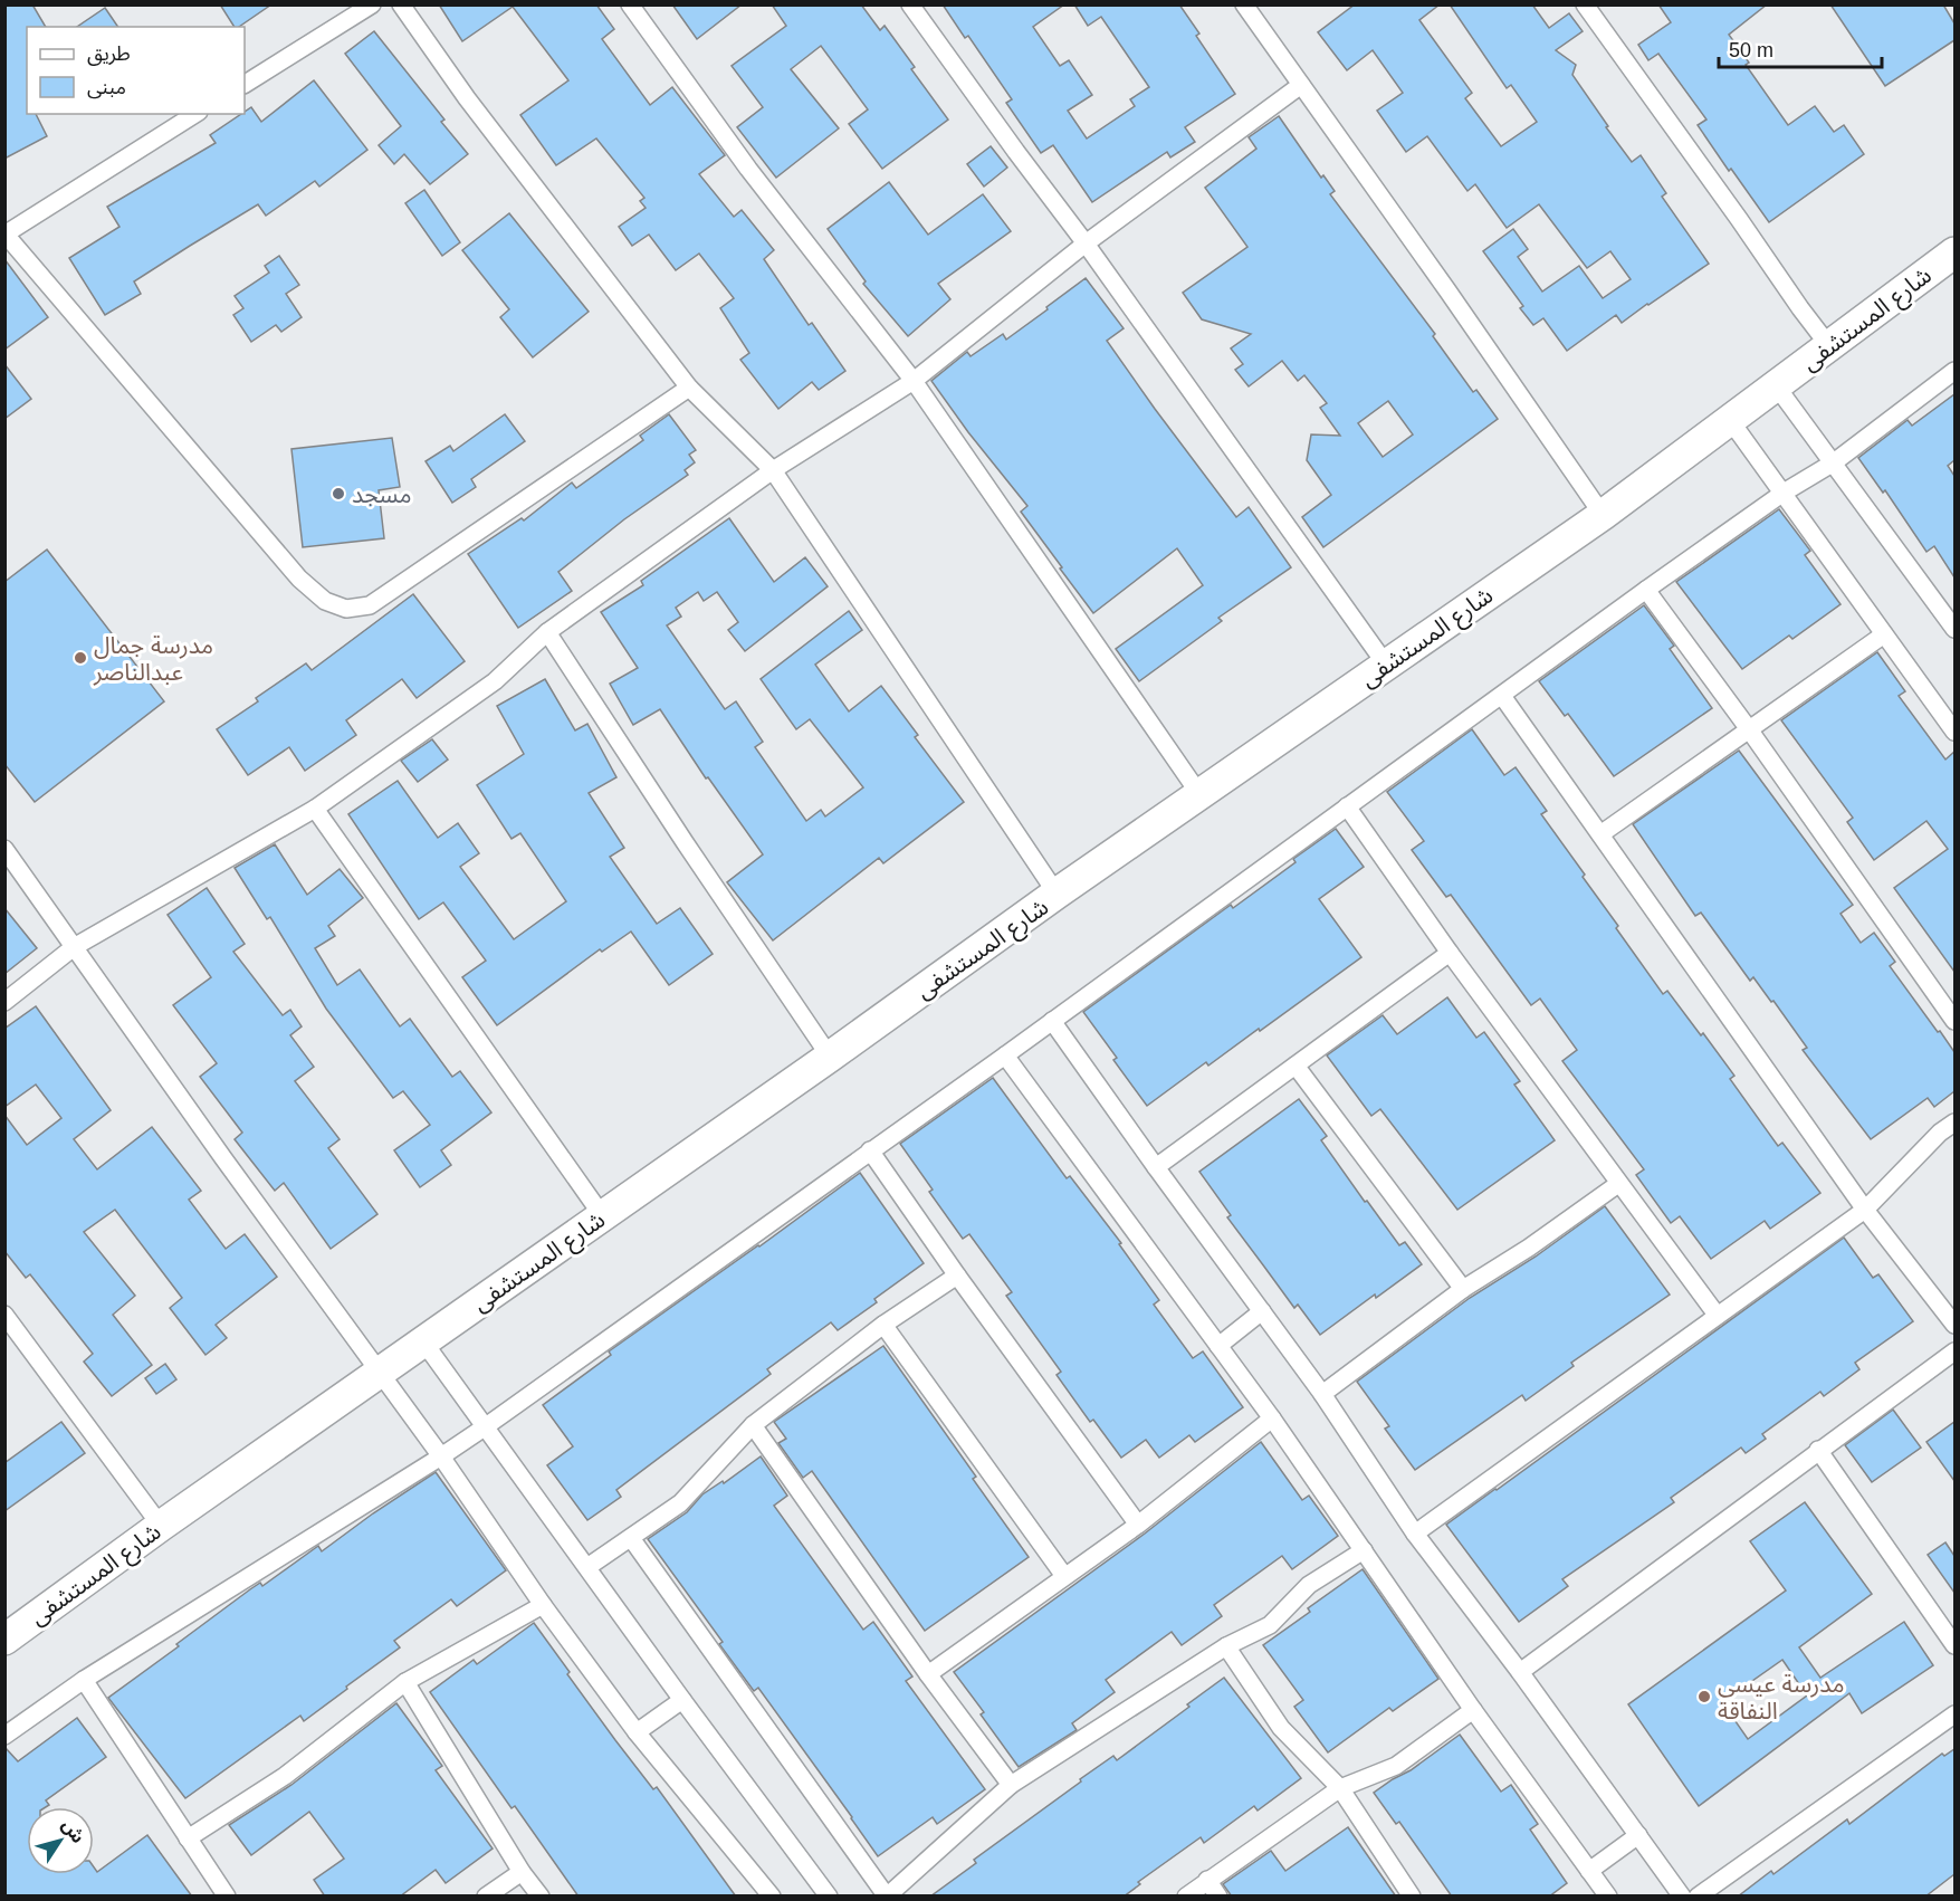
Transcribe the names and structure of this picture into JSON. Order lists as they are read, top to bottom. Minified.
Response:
{"streets":{"highway":["شارع المستشفى"]},"places":["مسجد","مدرسة جمال عبدالناصر","مدرسة عيسى النفاقة"],"legend":["طريق","مبنى"],"scale_bar":"50 m","north":"top right"}
